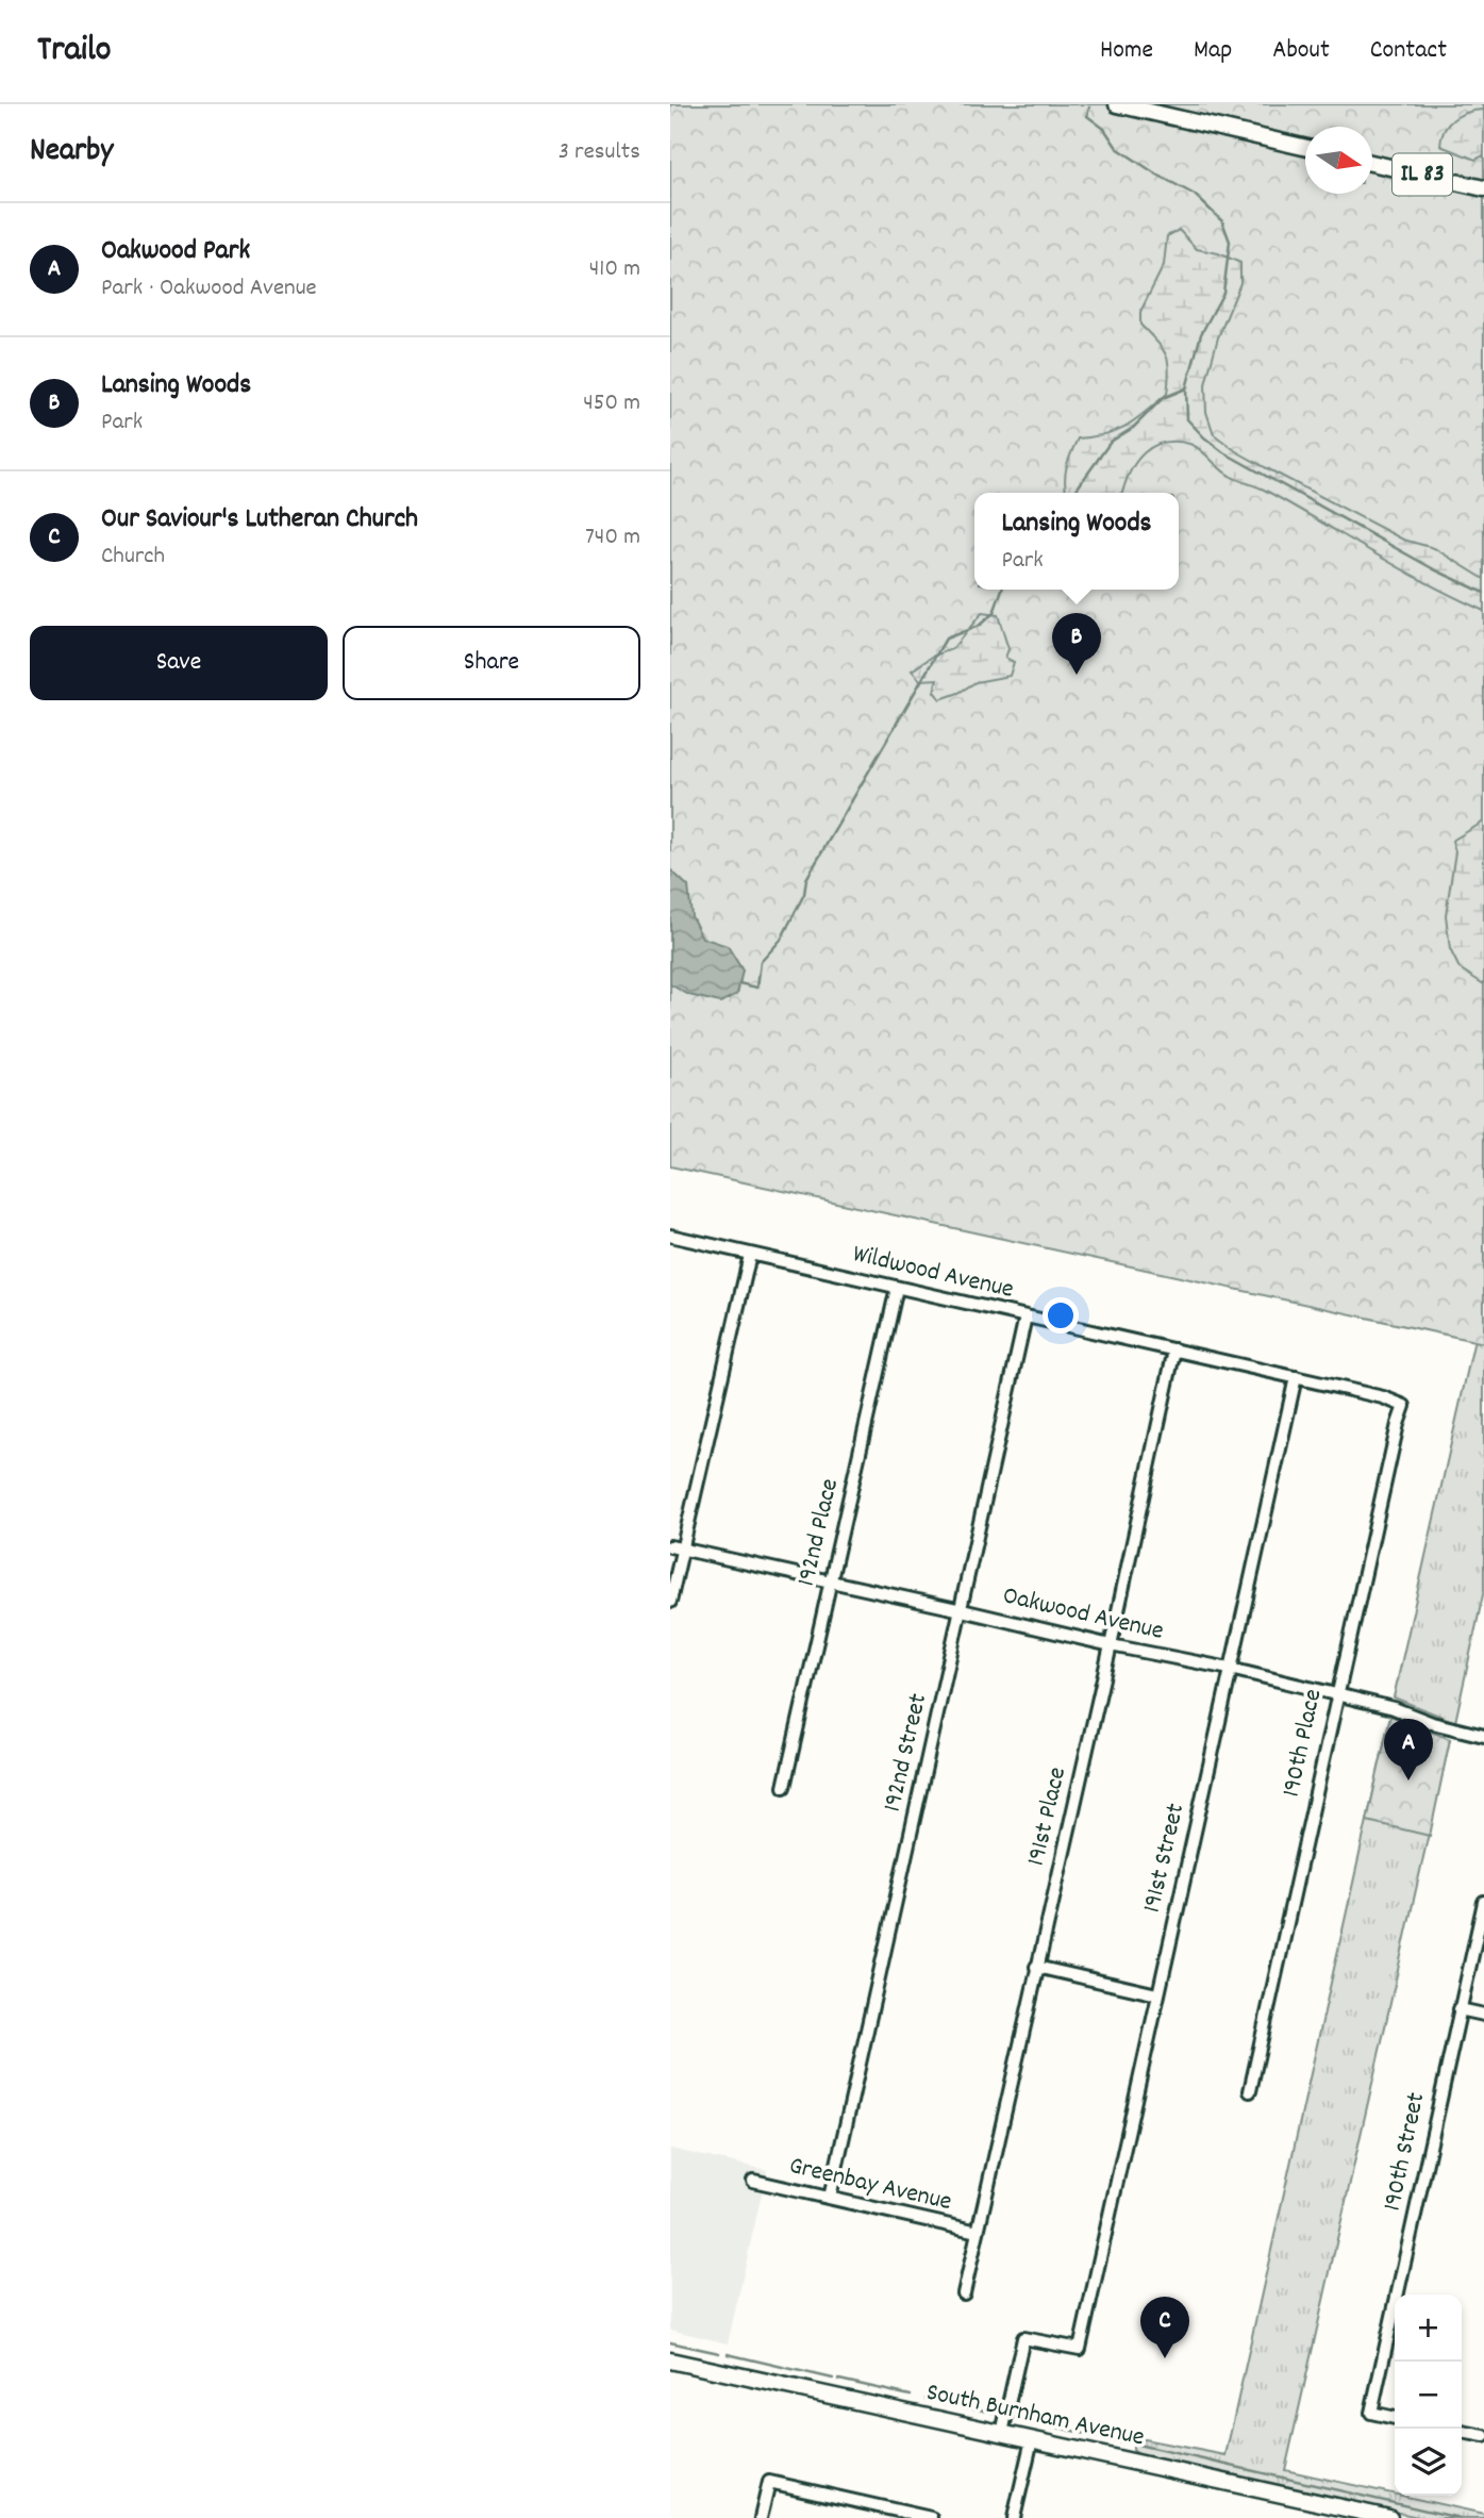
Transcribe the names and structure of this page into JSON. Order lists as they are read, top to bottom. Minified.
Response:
{"streets":{"main road":["IL 83","South Burnham Avenue"],"street":["Wildwood Avenue","192nd Place","Oakwood Avenue","190th Place","192nd Street","191st Place","191st Street","190th Street","Greenbay Avenue"]},"crossings":[["Wildwood Avenue","192nd Place"],["Wildwood Avenue","190th Place"],["Wildwood Avenue","192nd Street"],["Wildwood Avenue","191st Place"],["Wildwood Avenue","191st Street"],["192nd Place","Oakwood Avenue"],["Oakwood Avenue","190th Place"],["Oakwood Avenue","192nd Street"],["Oakwood Avenue","191st Place"],["Oakwood Avenue","191st Street"],["192nd Street","Greenbay Avenue"],["191st Place","Greenbay Avenue"],["191st Street","South Burnham Avenue"]],"north":"right","page":{"header":"Trailo","nav":["Home","Map","About","Contact"],"heading":["Nearby","3 results"],"list":[{"mark":"A","name":"Oakwood Park","note":"Park · Oakwood Avenue","value":"410 m"},{"mark":"B","name":"Lansing Woods","note":"Park","value":"450 m"},{"mark":"C","name":"Our Saviour's Lutheran Church","note":"Church","value":"740 m"}],"popup":["Lansing Woods","Park"],"buttons":["Save","Share"],"pins":["B","A","C"],"map_buttons":["+","−"]}}
